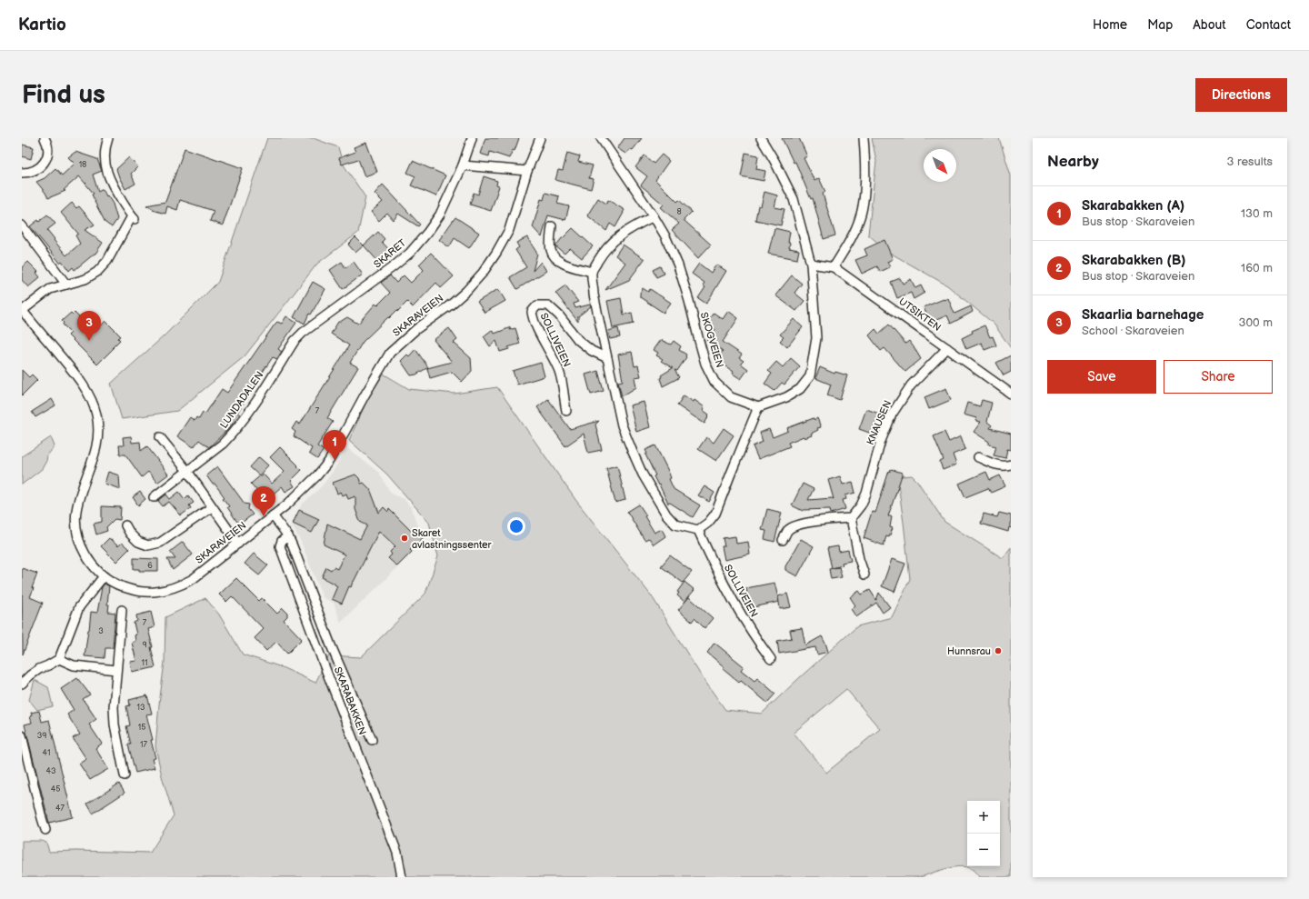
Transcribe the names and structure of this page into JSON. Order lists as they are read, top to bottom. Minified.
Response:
{"streets":{"street":["SKARET","UTSIKTEN","SKARAVEIEN","SOLLIVEIEN","SKOGVEIEN","LUNDADALEN","KNAUSEN","SKARABAKKEN"]},"crossings":[["SKARET","LUNDADALEN"],["UTSIKTEN","KNAUSEN"],["SKARAVEIEN","SKARABAKKEN"]],"places":["Skaret avlastningssenter","Hunnsrau"],"house_numbers":["18","8","7","6","7","3","9","11","13","15","39","17","41","43","45","47"],"north":"bottom right","page":{"header":"Kartio","nav":["Home","Map","About","Contact"],"buttons":["Directions",["Save","Share"]],"title":"Find us","heading":["Nearby","3 results"],"list":[{"mark":"1","name":"Skarabakken (A)","note":"Bus stop · Skaraveien","value":"130 m"},{"mark":"2","name":"Skarabakken (B)","note":"Bus stop · Skaraveien","value":"160 m"},{"mark":"3","name":"Skaarlia barnehage","note":"School · Skaraveien","value":"300 m"}],"pins":["3","1","2"],"map_buttons":["+","−"]}}
